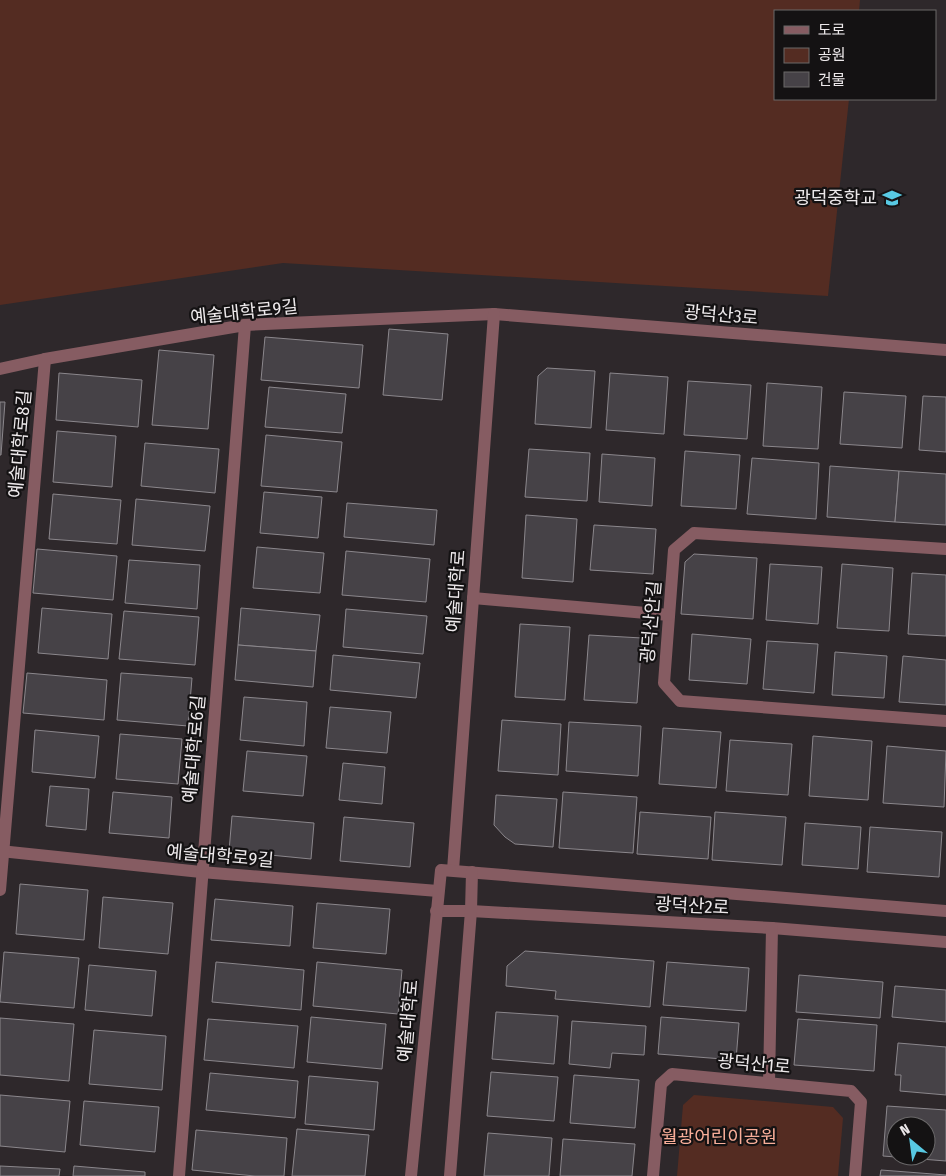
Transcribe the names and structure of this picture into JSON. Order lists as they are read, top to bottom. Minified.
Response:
{"streets":{"street":["예술대학로9길","광덕산3로","예술대학로8길","예술대학로","광덕산안길","예술대학로6길","광덕산2로","광덕산1로"]},"crossings":[["예술대학로9길","광덕산3로"],["예술대학로9길","예술대학로8길"],["예술대학로9길","예술대학로"],["예술대학로9길","예술대학로6길"],["광덕산3로","예술대학로"],["예술대학로","광덕산2로"]],"parks":["월광어린이공원"],"places":{"school or university":["광덕중학교"]},"legend":["도로","공원","건물"],"north":"top left"}
